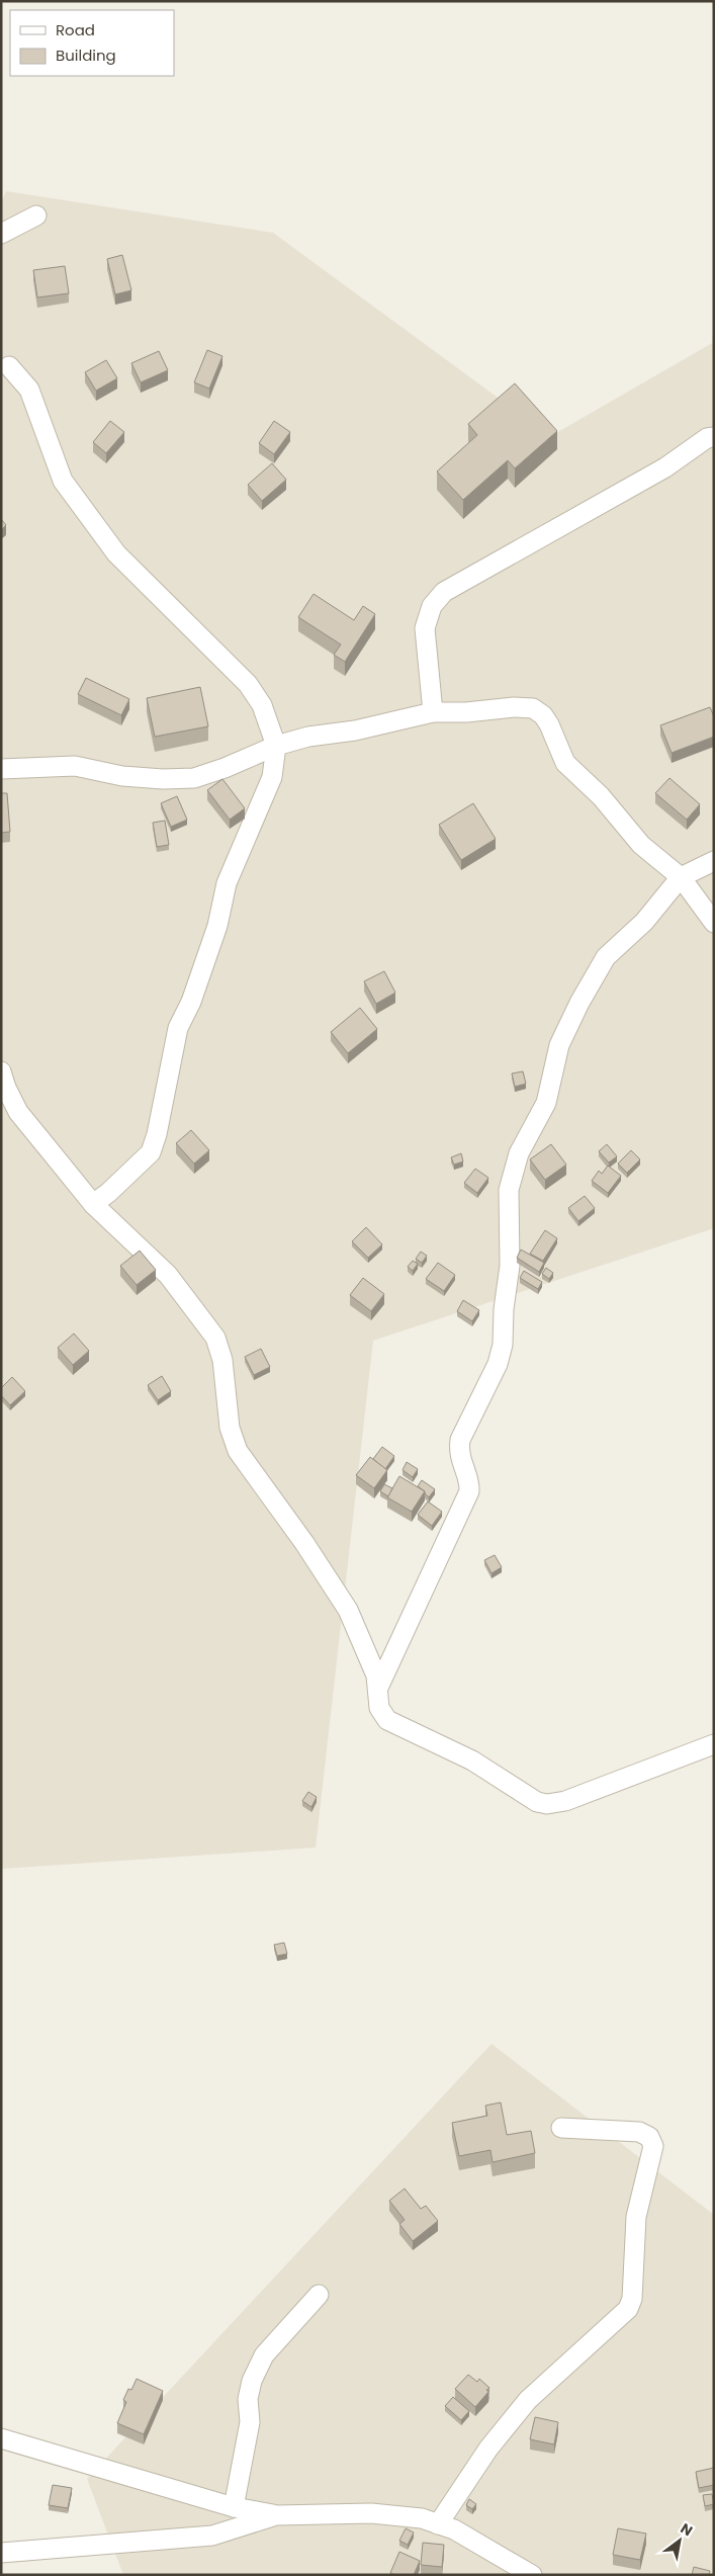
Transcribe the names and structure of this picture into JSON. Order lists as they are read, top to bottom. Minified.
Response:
{"legend":["Road","Building"],"north":"top right"}
